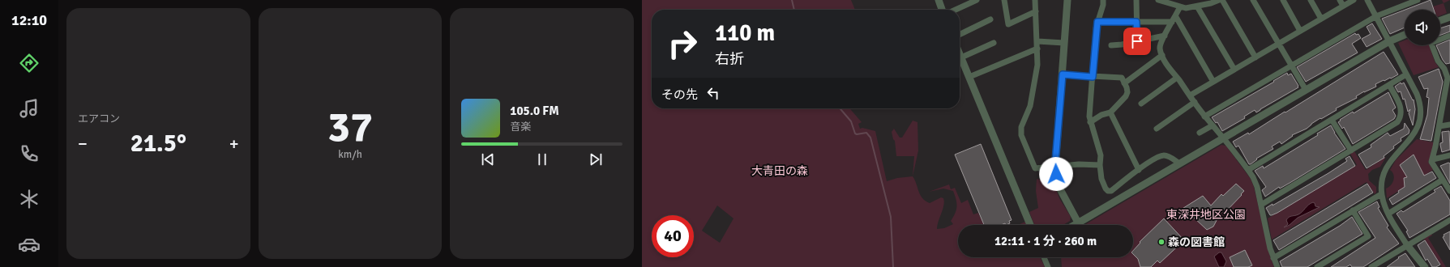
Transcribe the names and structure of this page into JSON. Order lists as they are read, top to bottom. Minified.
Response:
{"parks":["大青田の森","東深井地区公園"],"places":["森の図書館"],"page":{"tabs":"12:10","tile":["エアコン",["37","km/h"]],"turn":["110 m","右折"],"then":"その先","song":["105.0 FM","音楽"],"heat":["−","21.5°","+"],"limit":"40","trip":"12:11 · 1 分 · 260 m"}}
